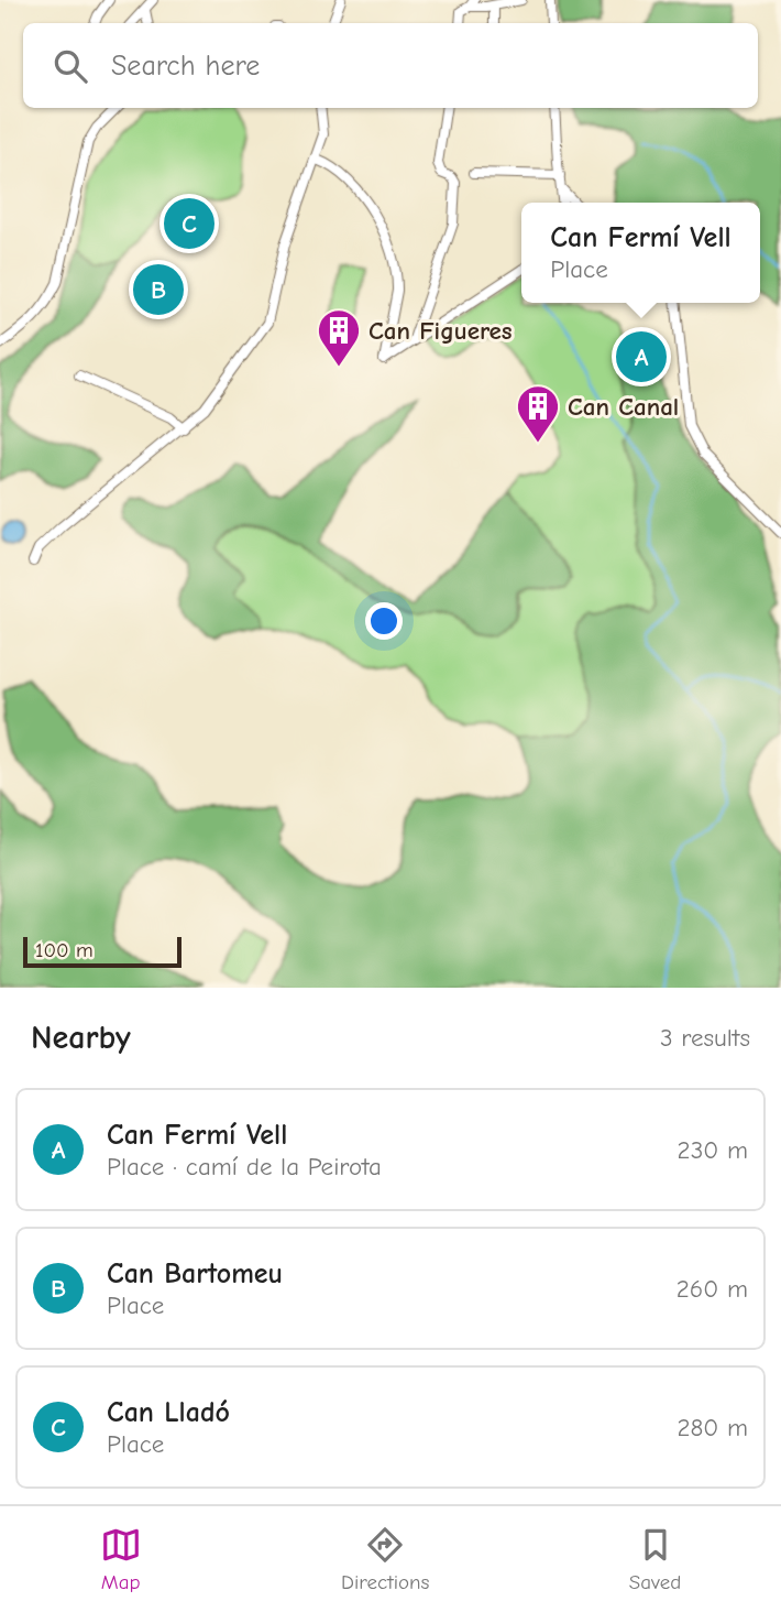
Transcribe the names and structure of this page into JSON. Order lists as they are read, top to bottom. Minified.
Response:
{"places":{"building":["Can Figueres","Can Canal"]},"scale_bar":"100 m","page":{"search":"Search here","pins":["C","B","A"],"popup":["Can Fermí Vell","Place"],"scale":"100 m","heading":["Nearby","3 results"],"list":[{"mark":"A","name":"Can Fermí Vell","note":"Place · camí de la Peirota","value":"230 m"},{"mark":"B","name":"Can Bartomeu","note":"Place","value":"260 m"},{"mark":"C","name":"Can Lladó","note":"Place","value":"280 m"}],"nav":["Map","Directions","Saved"]}}
